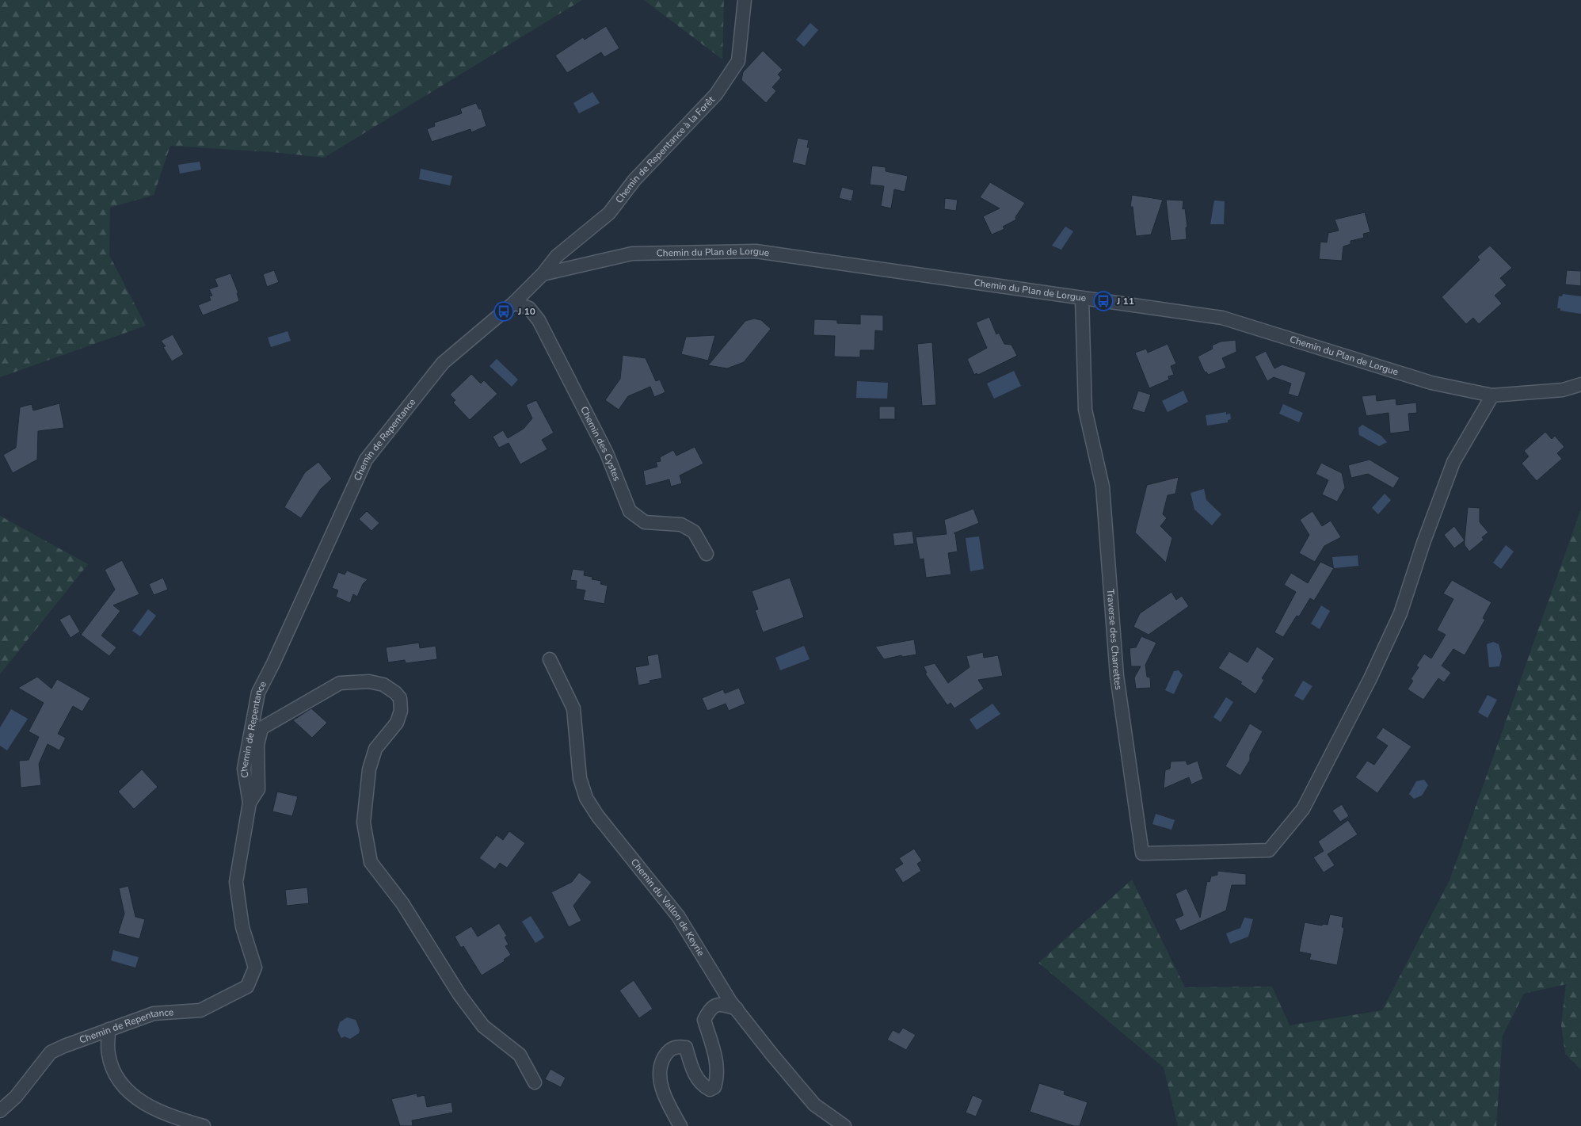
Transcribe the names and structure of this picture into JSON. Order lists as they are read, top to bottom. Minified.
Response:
{"streets":{"street":["Chemin de Repentance à la Forêt","Chemin du Plan de Lorgue","Chemin de Repentance","Chemin des Cystes","Traverse des Charrettes","Chemin du Vallon de Keyrie"]},"crossings":[["Chemin de Repentance à la Forêt","Chemin du Plan de Lorgue"],["Chemin de Repentance à la Forêt","Chemin de Repentance"],["Chemin du Plan de Lorgue","Chemin de Repentance"],["Chemin du Plan de Lorgue","Traverse des Charrettes"],["Chemin de Repentance","Chemin des Cystes"]],"places":{"bus stop":["J 11","J 10"]}}
